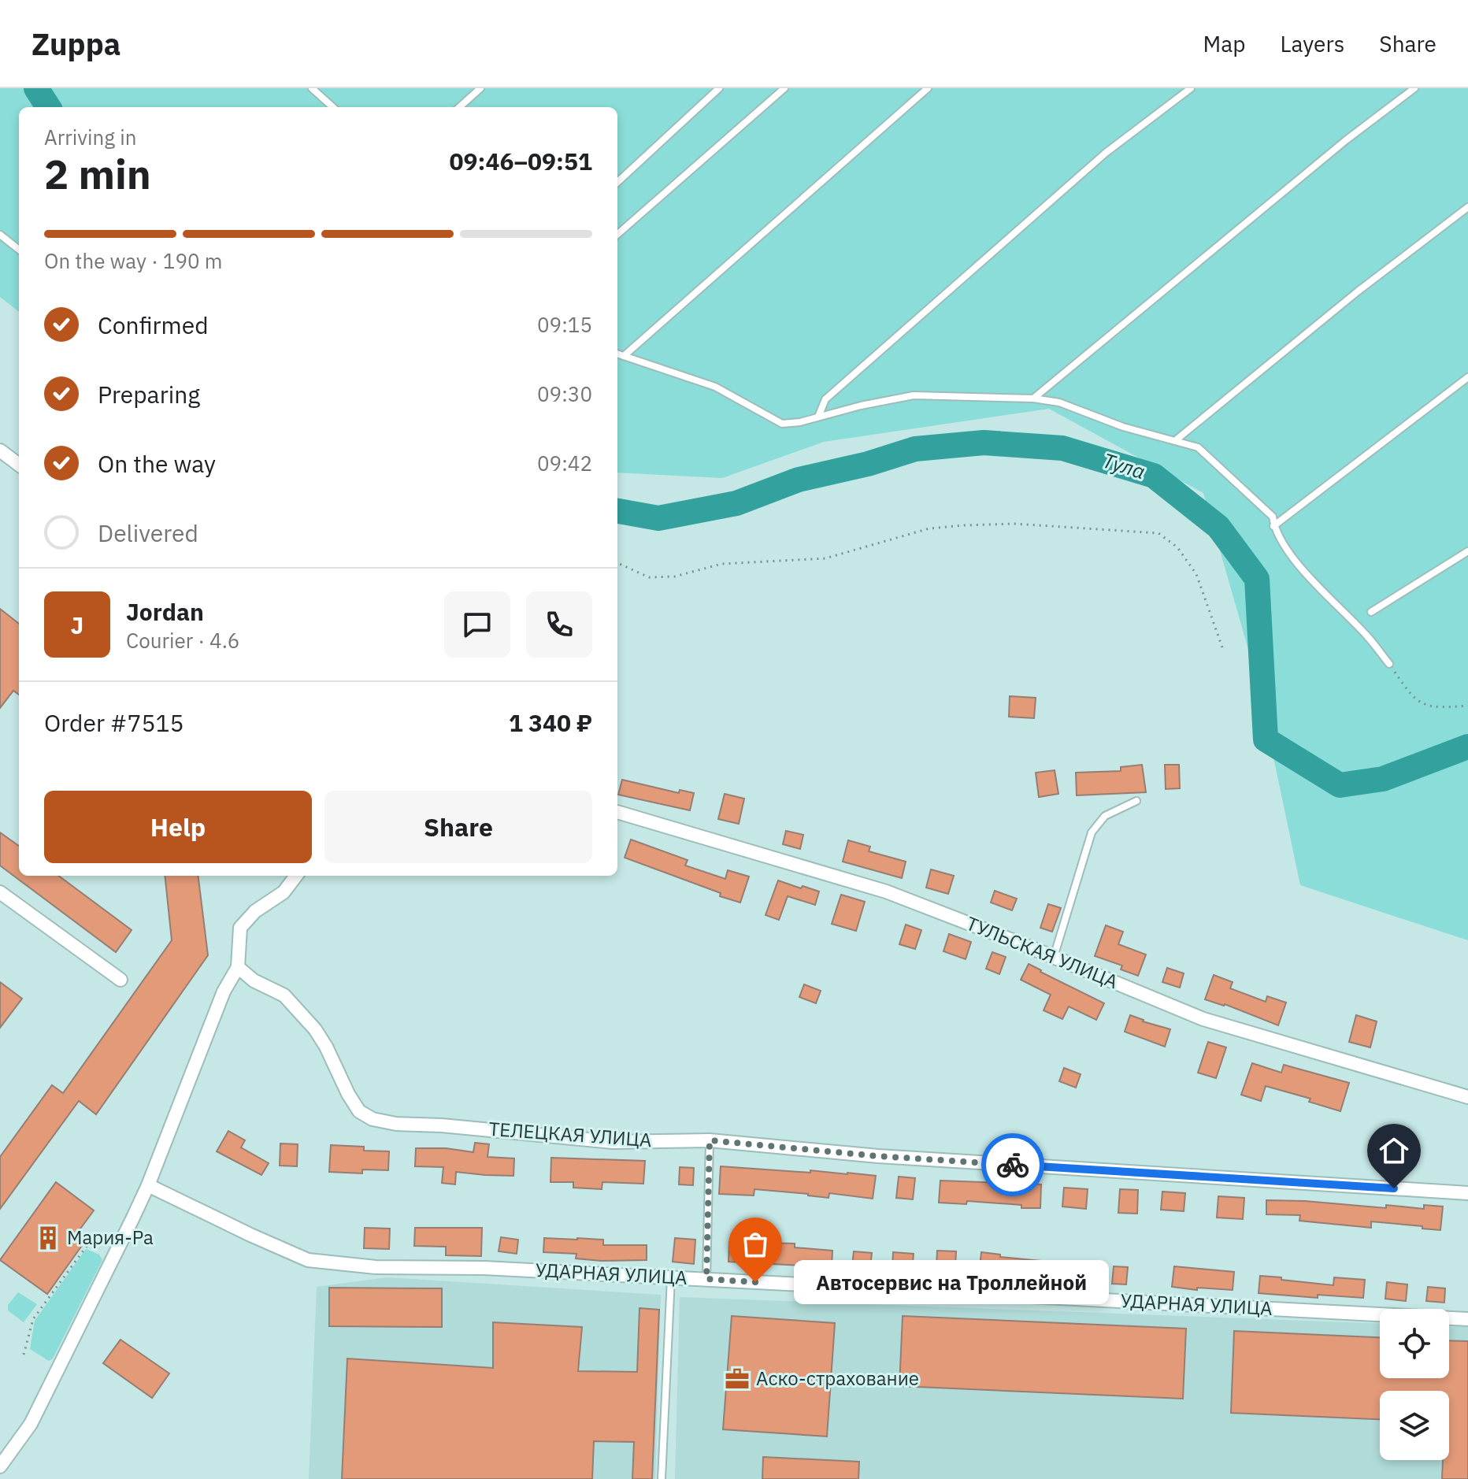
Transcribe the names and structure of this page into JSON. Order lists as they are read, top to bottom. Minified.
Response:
{"streets":{"street":["ТУЛЬСКАЯ УЛИЦА","ТЕЛЕЦКАЯ УЛИЦА","УДАРНАЯ УЛИЦА"]},"water":["Тула"],"places":{"building":["Мария-Ра"],"other":["Автосервис на Троллейной"],"office":["Аско-страхование"]},"page":{"header":"Zuppa","nav":["Map","Layers","Share"],"heading":["2 min","Arriving in","09:46–09:51"],"panel":["Jordan","Courier · 4.6","Order #7515","1 340 ₽"],"bar":"On the way · 190 m","list":[["Confirmed","09:15"],["Preparing","09:30"],["On the way","09:42"],"Delivered"],"round":"J","buttons":["Help","Share"],"bubble":"Автосервис на Троллейной"}}
